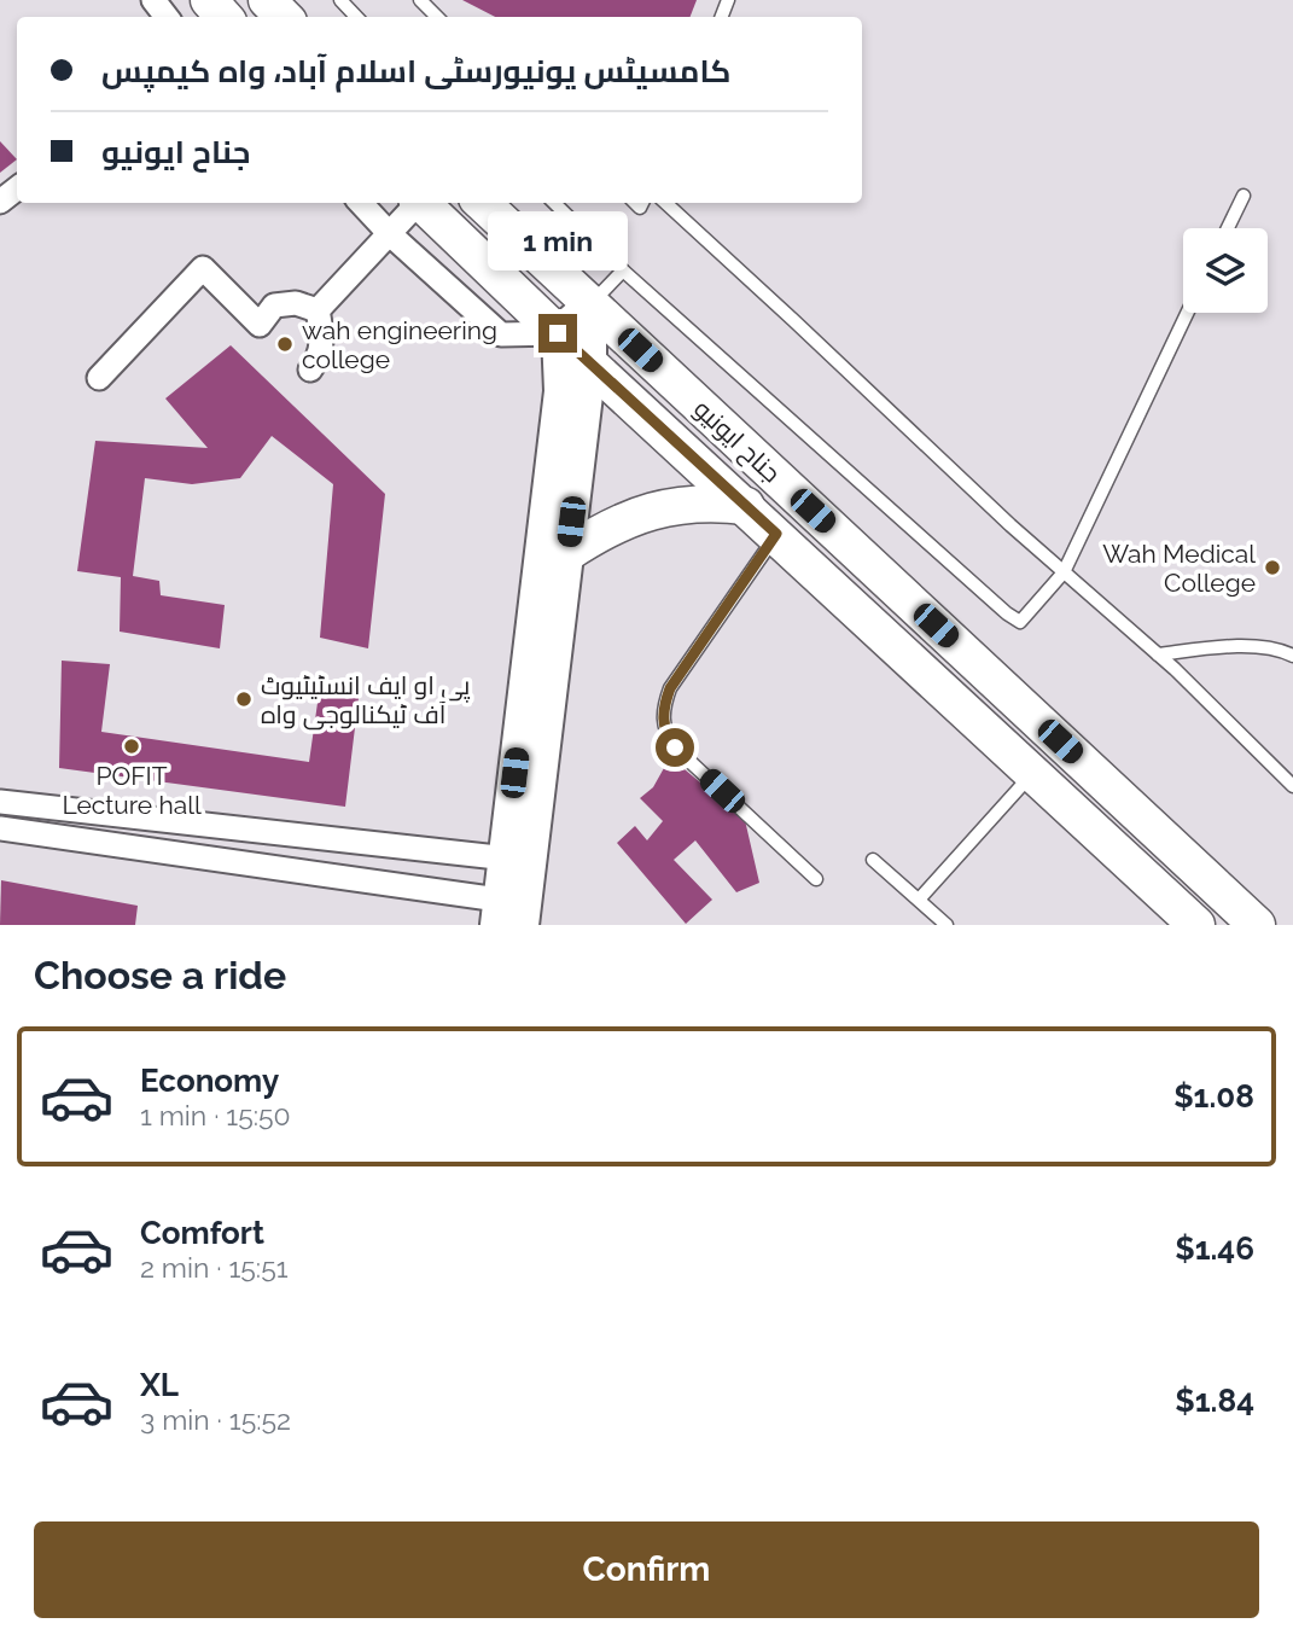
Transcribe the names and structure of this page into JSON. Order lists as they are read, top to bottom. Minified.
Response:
{"streets":{"main road":["جناح ایونیو"]},"places":["wah engineering college","Wah Medical College","پی او ایف انسٹیٹیوٹ آف ٹیکنالوجی واہ","POFIT Lecture hall"],"page":{"banner":["کامسیٹس یونیورسٹی اسلام آباد، واہ کیمپس","جناح ایونیو"],"bubble":"1 min","heading":"Choose a ride","list":[{"name":"Economy","note":"1 min · 15:50","value":"$1.08"},{"name":"Comfort","note":"2 min · 15:51","value":"$1.46"},{"name":"XL","note":"3 min · 15:52","value":"$1.84"}],"buttons":"Confirm"}}
